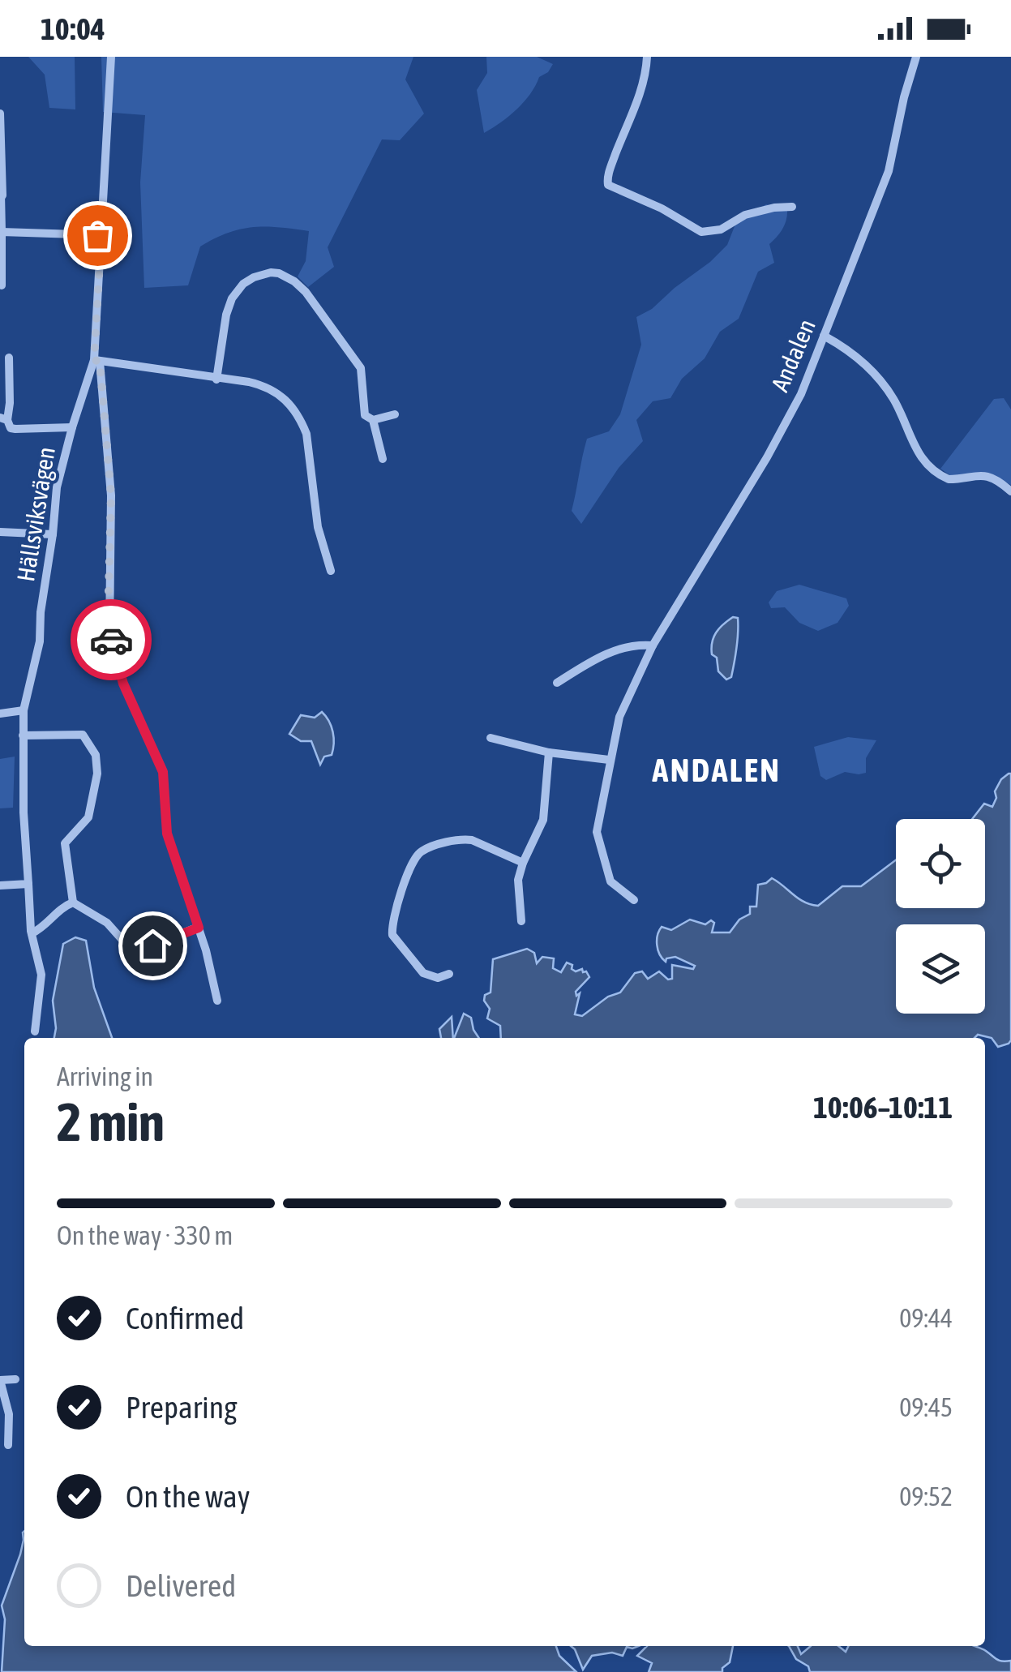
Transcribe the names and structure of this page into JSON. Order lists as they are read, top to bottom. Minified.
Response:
{"streets":{"street":["Andalen","Hällsviksvägen"]},"districts":["ANDALEN"],"page":{"status":"10:04","heading":["2 min","Arriving in","10:06–10:11"],"bar":"On the way · 330 m","list":[["Confirmed","09:44"],["Preparing","09:45"],["On the way","09:52"],"Delivered"]}}
